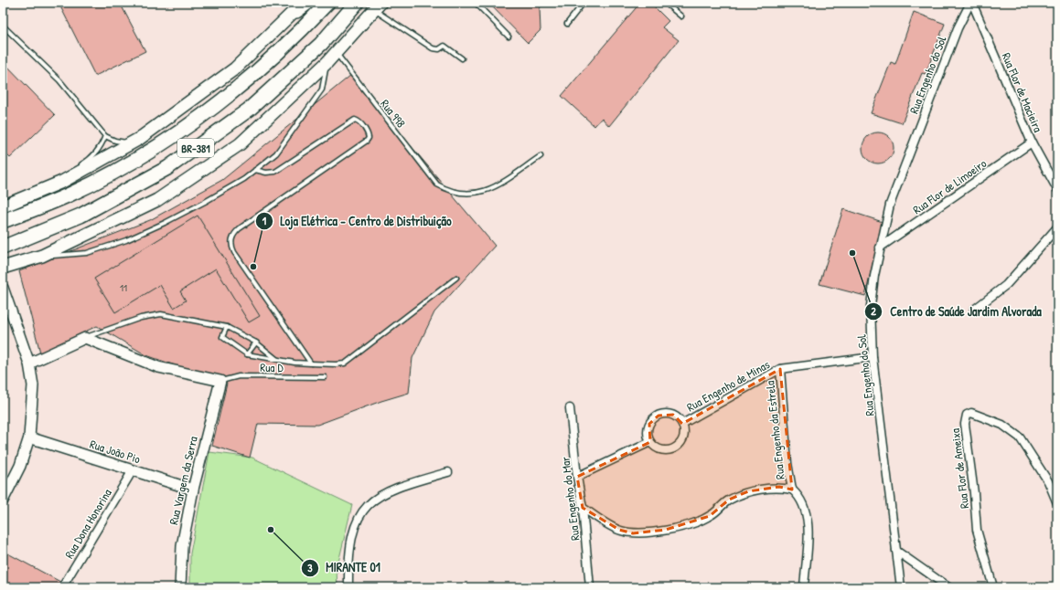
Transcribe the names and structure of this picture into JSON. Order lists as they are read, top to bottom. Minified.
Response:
{"streets":{"highway":["BR-381"],"street":["Rua Engenho do Sol","Rua Flor de Macieira","Rua Flor de Limoeiro","Rua Engenho de Minas","Rua Engenho da Estrela","Rua João Pio","Rua Flor de Ameixa","Rua Vargem da Serra","Rua Engenho do Mar","Rua Dona Honorina"],"lane":["Rua 998","Rua D"]},"crossings":[["Rua Engenho do Sol","Rua Flor de Macieira"],["Rua Engenho do Sol","Rua Flor de Limoeiro"],["Rua Engenho do Sol","Rua Engenho de Minas"],["Rua Flor de Macieira","Rua Flor de Limoeiro"],["Rua D","Rua Vargem da Serra"],["Rua Engenho de Minas","Rua Engenho da Estrela"],["Rua João Pio","Rua Vargem da Serra"],["Rua João Pio","Rua Dona Honorina"]],"places":["Centro de Saúde Jardim Alvorada","Loja Elétrica - Centro de Distribuição","MIRANTE 01"],"house_numbers":["11"]}
